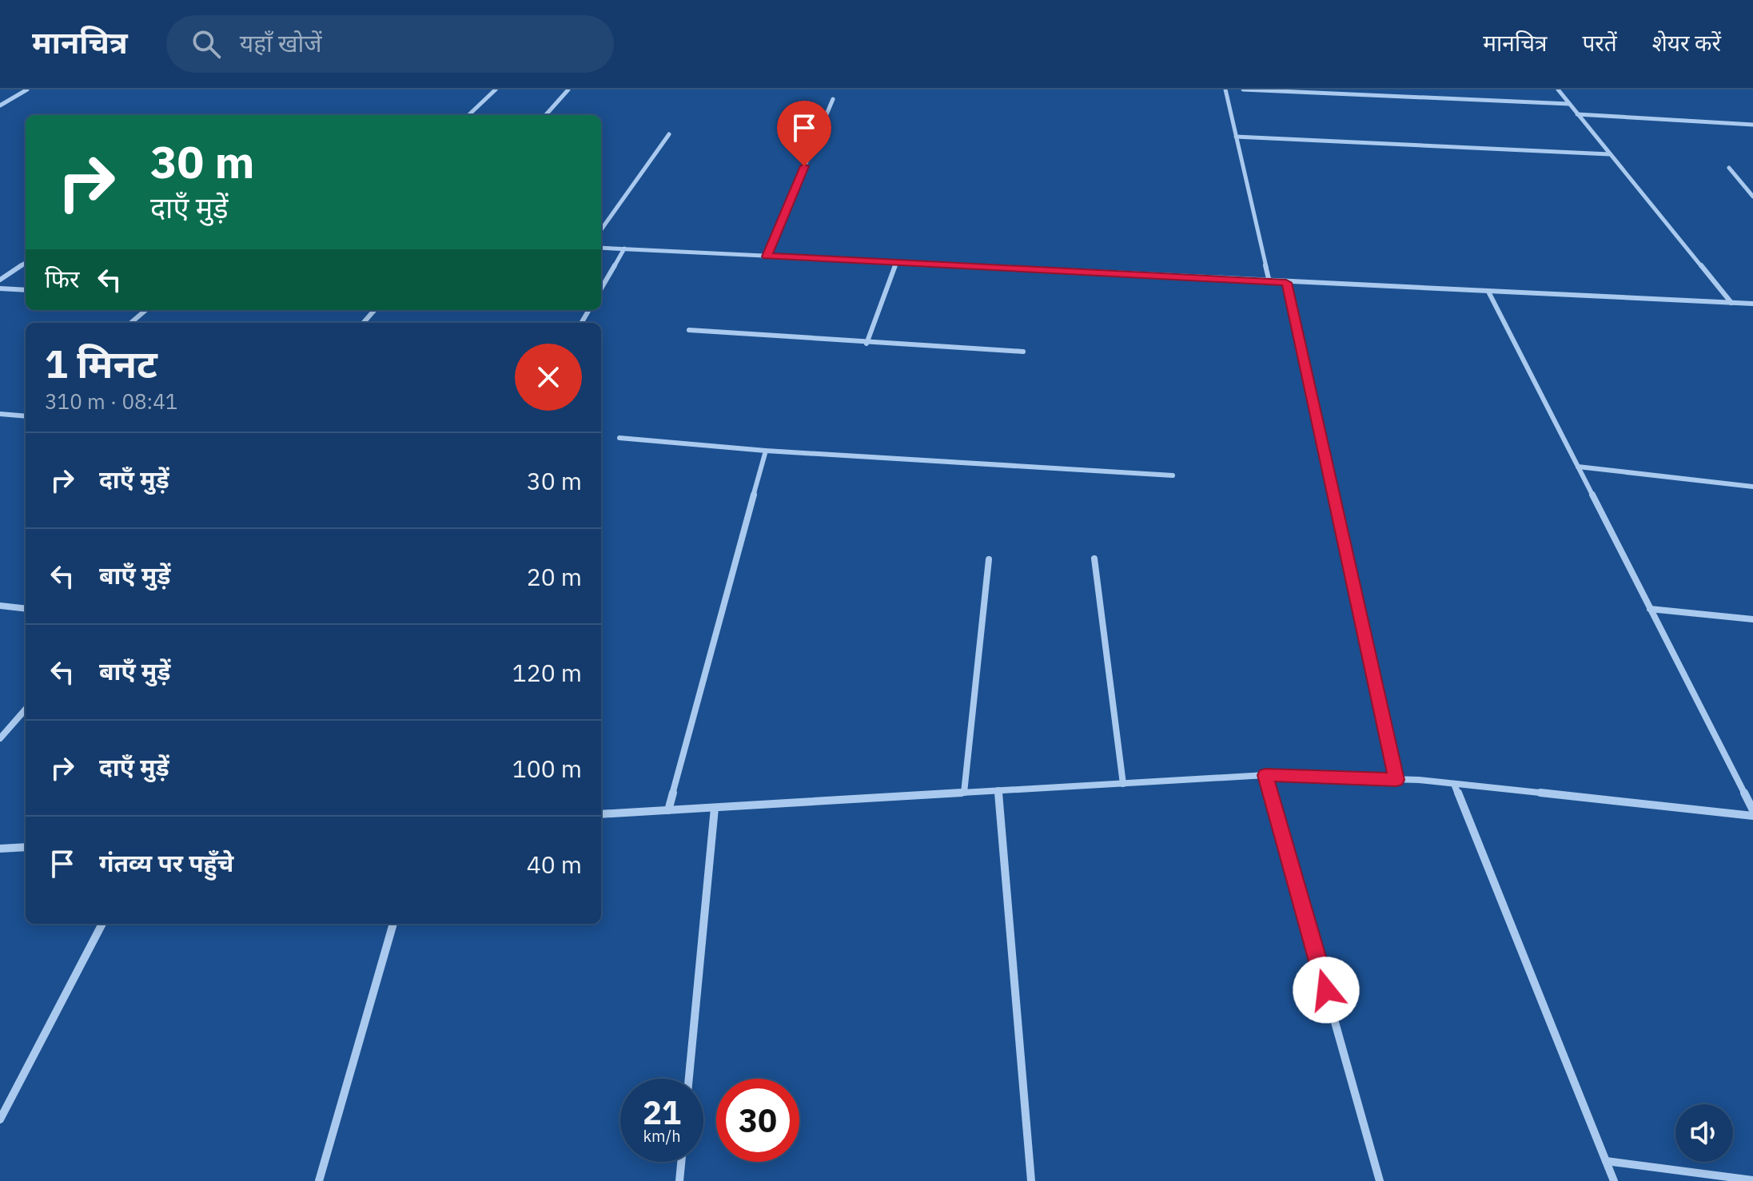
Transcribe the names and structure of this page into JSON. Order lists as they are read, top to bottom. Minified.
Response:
{"page":{"header":"मानचित्र","search":"यहाँ खोजें","nav":["मानचित्र","परतें","शेयर करें"],"turn":["30 m","दाएँ मुड़ें"],"then":"फिर","heading":["1 मिनट","310 m · 08:41"],"list":[{"name":"दाएँ मुड़ें","value":"30 m"},{"name":"बाएँ मुड़ें","value":"20 m"},{"name":"बाएँ मुड़ें","value":"120 m"},{"name":"दाएँ मुड़ें","value":"100 m"},{"name":"गंतव्य पर पहुँचे","value":"40 m"}],"speed":"21 km/h","limit":"30"}}
